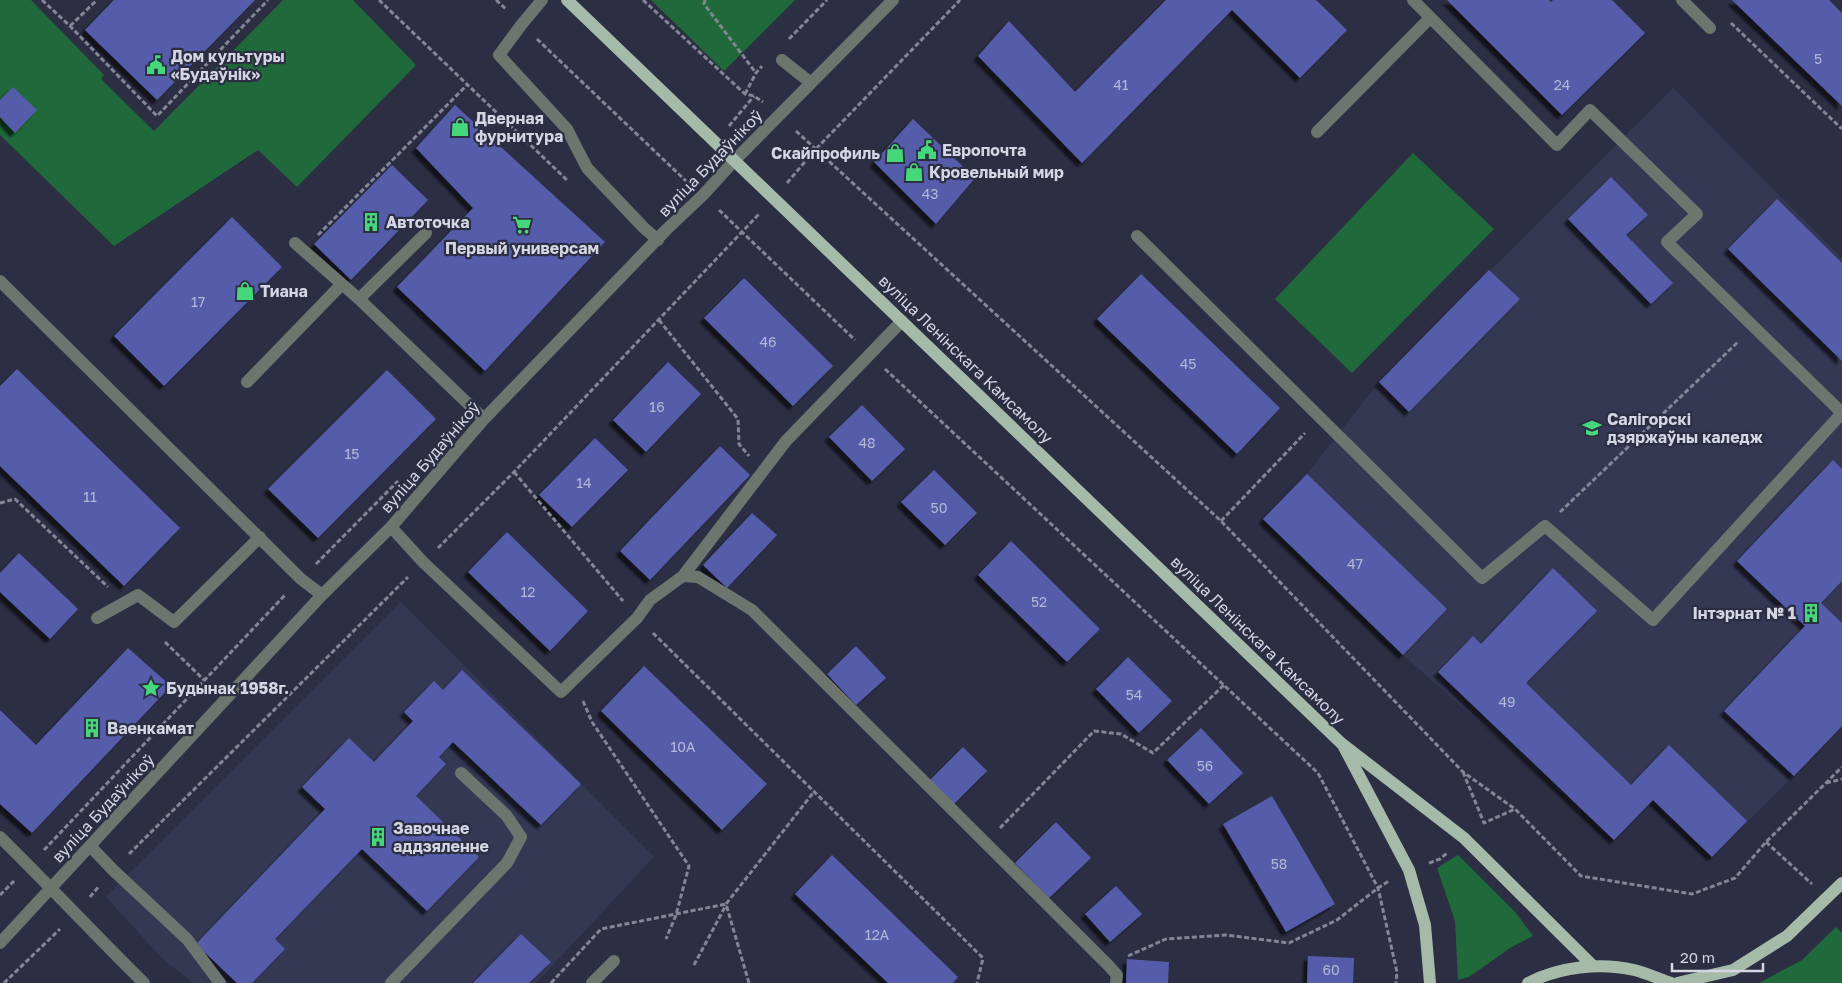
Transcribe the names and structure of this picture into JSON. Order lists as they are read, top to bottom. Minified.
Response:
{"streets":{"main road":["вуліца Ленінскага Камсамолу"],"street":["вуліца Будаўнікоў"]},"crossings":[["вуліца Будаўнікоў","вуліца Ленінскага Камсамолу"]],"places":{"public building":["Дом культуры «Будаўнік»","Европочта"],"shop":["Дверная фурнитура","Скайпрофиль","Кровельный мир","Тиана"],"building":["Автоточка","Інтэрнат № 1","Ваенкамат","Завочнае аддзяленне"],"supermarket":["Первый универсам"],"school or university":["Салігорскі дзяржаўны каледж"],"place":["Будынак 1958г."]},"house_numbers":["5","41","24","43","17","46","45","16","48","15","14","11","50","47","12","52","54","49","10А","56","58","12А","60"],"scale_bar":"20 m"}
